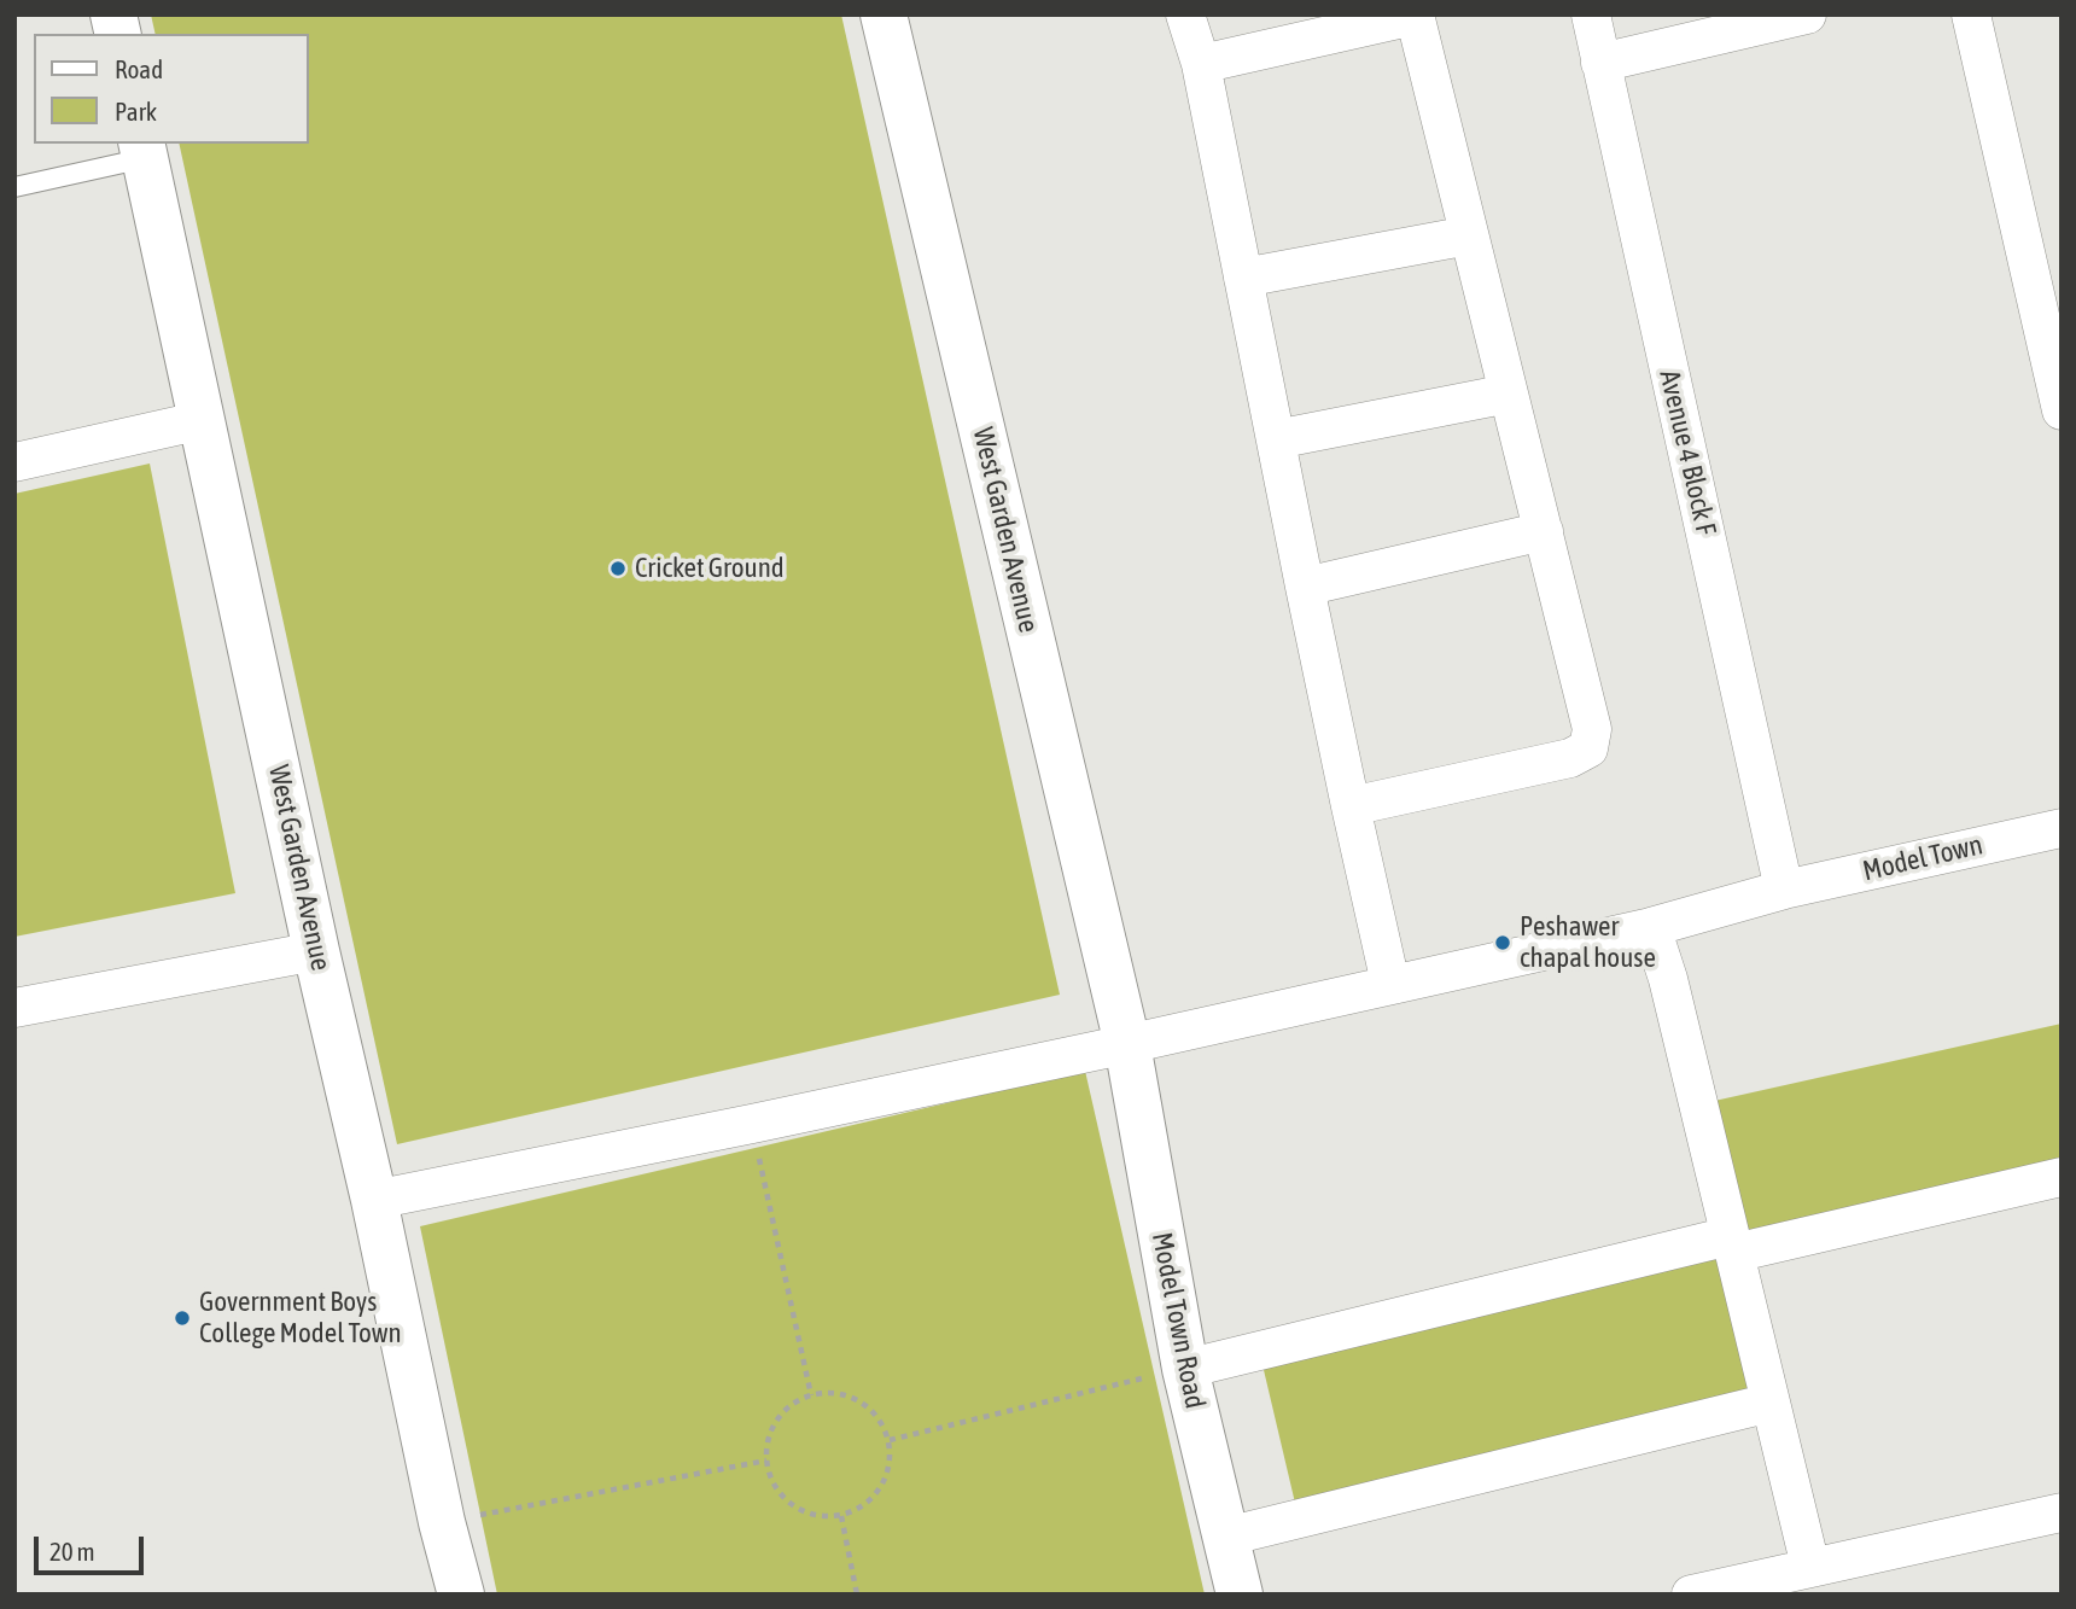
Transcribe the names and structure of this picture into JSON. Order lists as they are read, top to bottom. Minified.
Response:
{"streets":{"street":["Avenue 4 Block F","West Garden Avenue","Model Town","Model Town Road"]},"crossings":[["Avenue 4 Block F","Model Town"],["West Garden Avenue","Model Town"],["West Garden Avenue","Model Town Road"],["Model Town","Model Town Road"]],"places":["Cricket Ground","Peshawer chapal house","Government Boys College Model Town"],"legend":["Road","Park"],"scale_bar":"20 m"}
